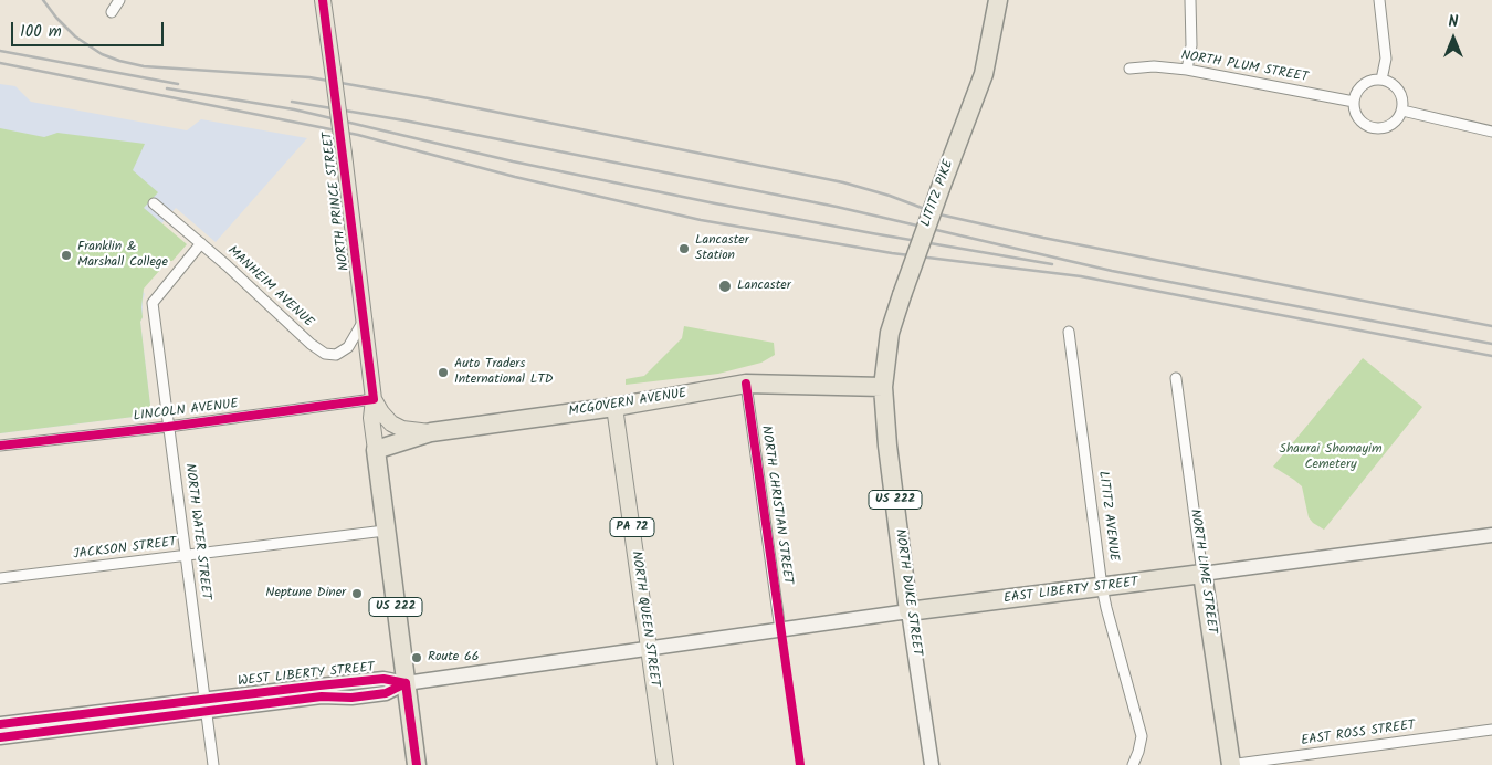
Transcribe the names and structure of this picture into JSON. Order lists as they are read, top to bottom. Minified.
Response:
{"streets":{"highway":["LITITZ PIKE","NORTH PRINCE STREET","MCGOVERN AVENUE","US 222","NORTH LIME STREET","EAST LIBERTY STREET","NORTH DUKE STREET"],"main road":["PA 72","NORTH QUEEN STREET","WEST LIBERTY STREET"],"street":["NORTH PLUM STREET","MANHEIM AVENUE","LINCOLN AVENUE","NORTH CHRISTIAN STREET","LITITZ AVENUE","NORTH WATER STREET","JACKSON STREET","EAST ROSS STREET"]},"crossings":[["LITITZ PIKE","MCGOVERN AVENUE"],["LITITZ PIKE","NORTH DUKE STREET"],["NORTH PRINCE STREET","MANHEIM AVENUE"],["NORTH PRINCE STREET","MCGOVERN AVENUE"],["NORTH PRINCE STREET","LINCOLN AVENUE"],["NORTH PRINCE STREET","JACKSON STREET"],["NORTH PRINCE STREET","WEST LIBERTY STREET"],["MANHEIM AVENUE","NORTH WATER STREET"],["MCGOVERN AVENUE","NORTH CHRISTIAN STREET"],["MCGOVERN AVENUE","NORTH DUKE STREET"],["MCGOVERN AVENUE","NORTH QUEEN STREET"],["LINCOLN AVENUE","NORTH WATER STREET"],["NORTH CHRISTIAN STREET","EAST LIBERTY STREET"],["LITITZ AVENUE","EAST LIBERTY STREET"],["NORTH WATER STREET","JACKSON STREET"],["NORTH WATER STREET","WEST LIBERTY STREET"],["NORTH LIME STREET","EAST LIBERTY STREET"],["NORTH LIME STREET","EAST ROSS STREET"],["EAST LIBERTY STREET","NORTH DUKE STREET"],["EAST LIBERTY STREET","NORTH QUEEN STREET"],["EAST LIBERTY STREET","WEST LIBERTY STREET"],["NORTH QUEEN STREET","WEST LIBERTY STREET"]],"parks":["Shaurai Shomayim Cemetery"],"places":["Lancaster Station","Franklin & Marshall College","Lancaster","Auto Traders International LTD","Neptune Diner","Route 66"],"scale_bar":"100 m","north":"top"}
